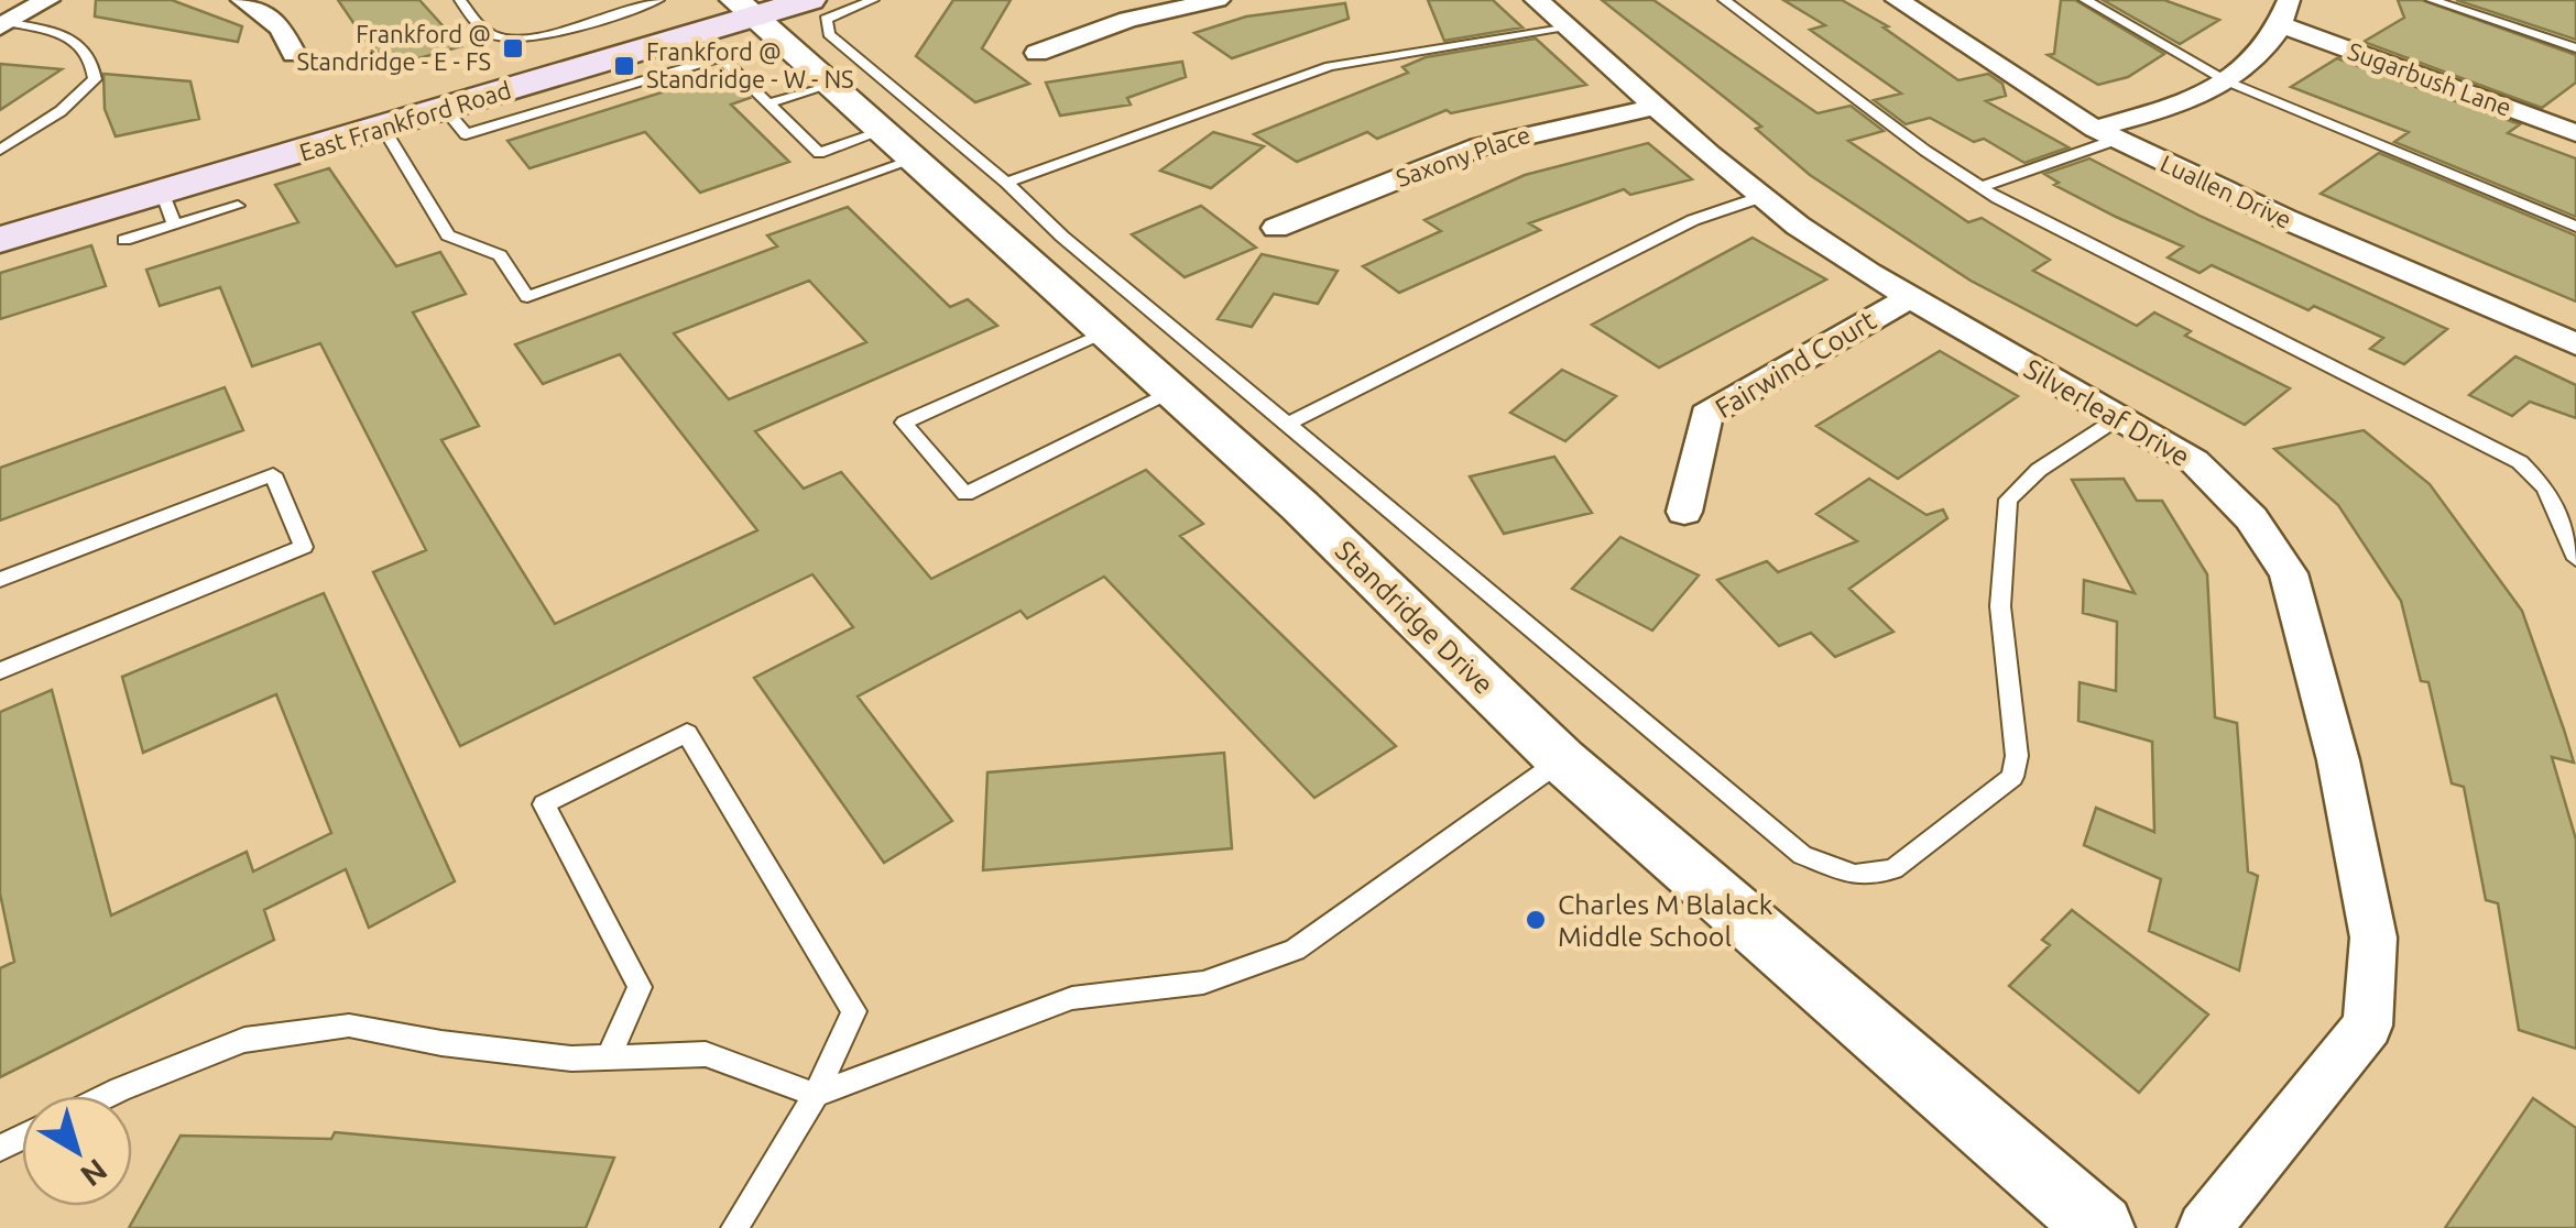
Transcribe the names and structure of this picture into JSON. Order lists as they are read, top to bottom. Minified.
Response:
{"streets":{"main road":["East Frankford Road"],"street":["Sugarbush Lane","Saxony Place","Luallen Drive","Fairwind Court","Silverleaf Drive","Standridge Drive"]},"crossings":[["East Frankford Road","Standridge Drive"],["Saxony Place","Silverleaf Drive"],["Fairwind Court","Silverleaf Drive"]],"places":{"transit":["Frankford @ Standridge - E - FS","Frankford @ Standridge - W - NS"],"other":["Charles M Blalack Middle School"]},"north":"bottom right"}
